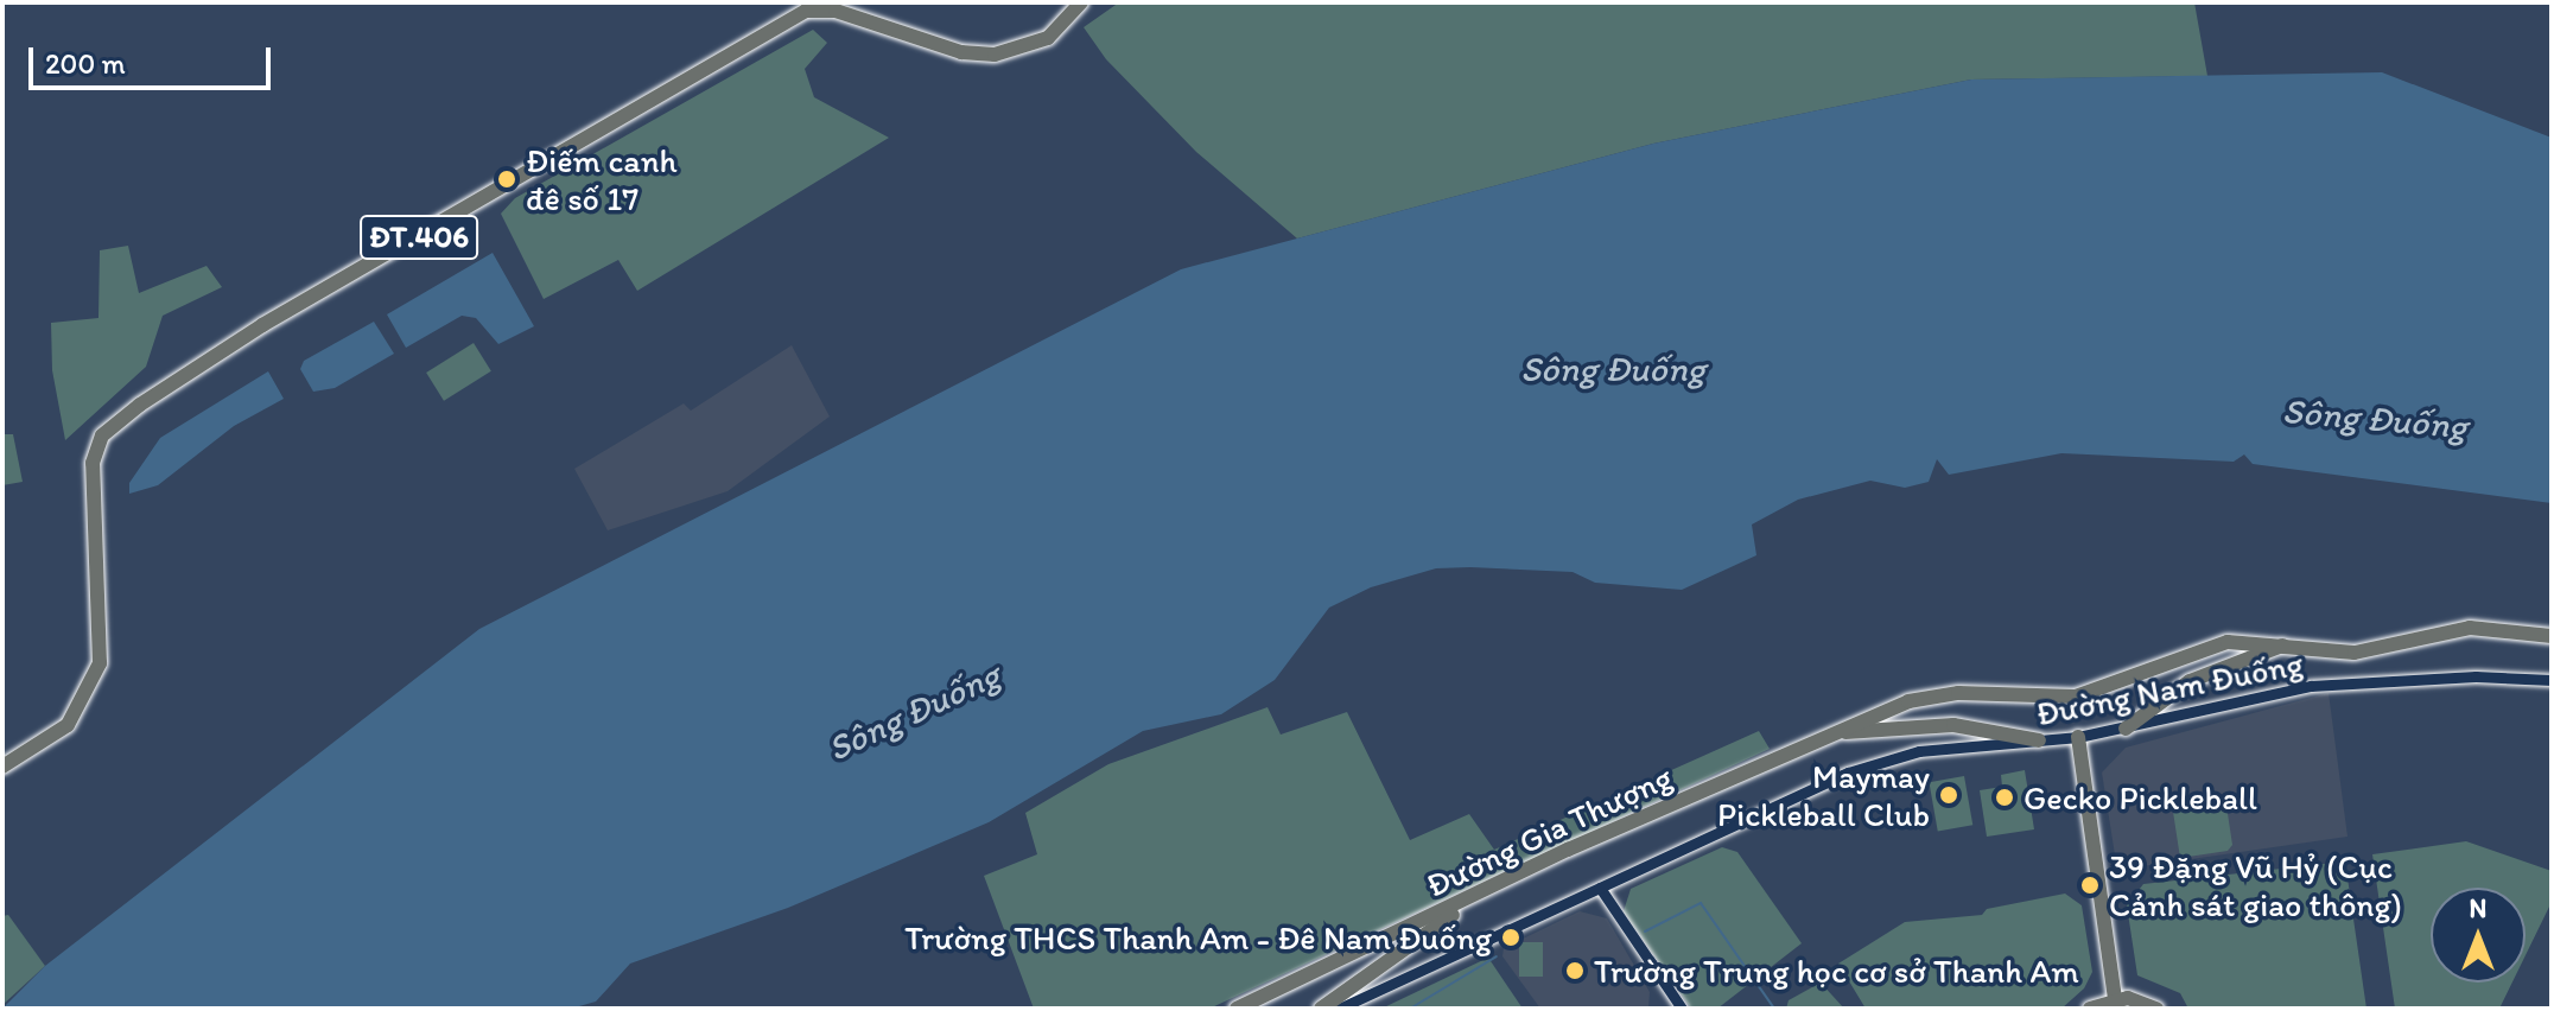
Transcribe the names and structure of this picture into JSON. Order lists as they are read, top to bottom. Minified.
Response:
{"streets":{"main road":["ĐT.406","Đường Gia Thượng"],"street":["Đường Nam Đuống"]},"water":["Sông Đuống"],"places":["Điếm canh đê số 17","Maymay Pickleball Club","Gecko Pickleball","39 Đặng Vũ Hỷ (Cục Cảnh sát giao thông)","Trường THCS Thanh Am - Đê Nam Đuống","Trường Trung học cơ sở Thanh Am"],"scale_bar":"200 m","north":"top"}
